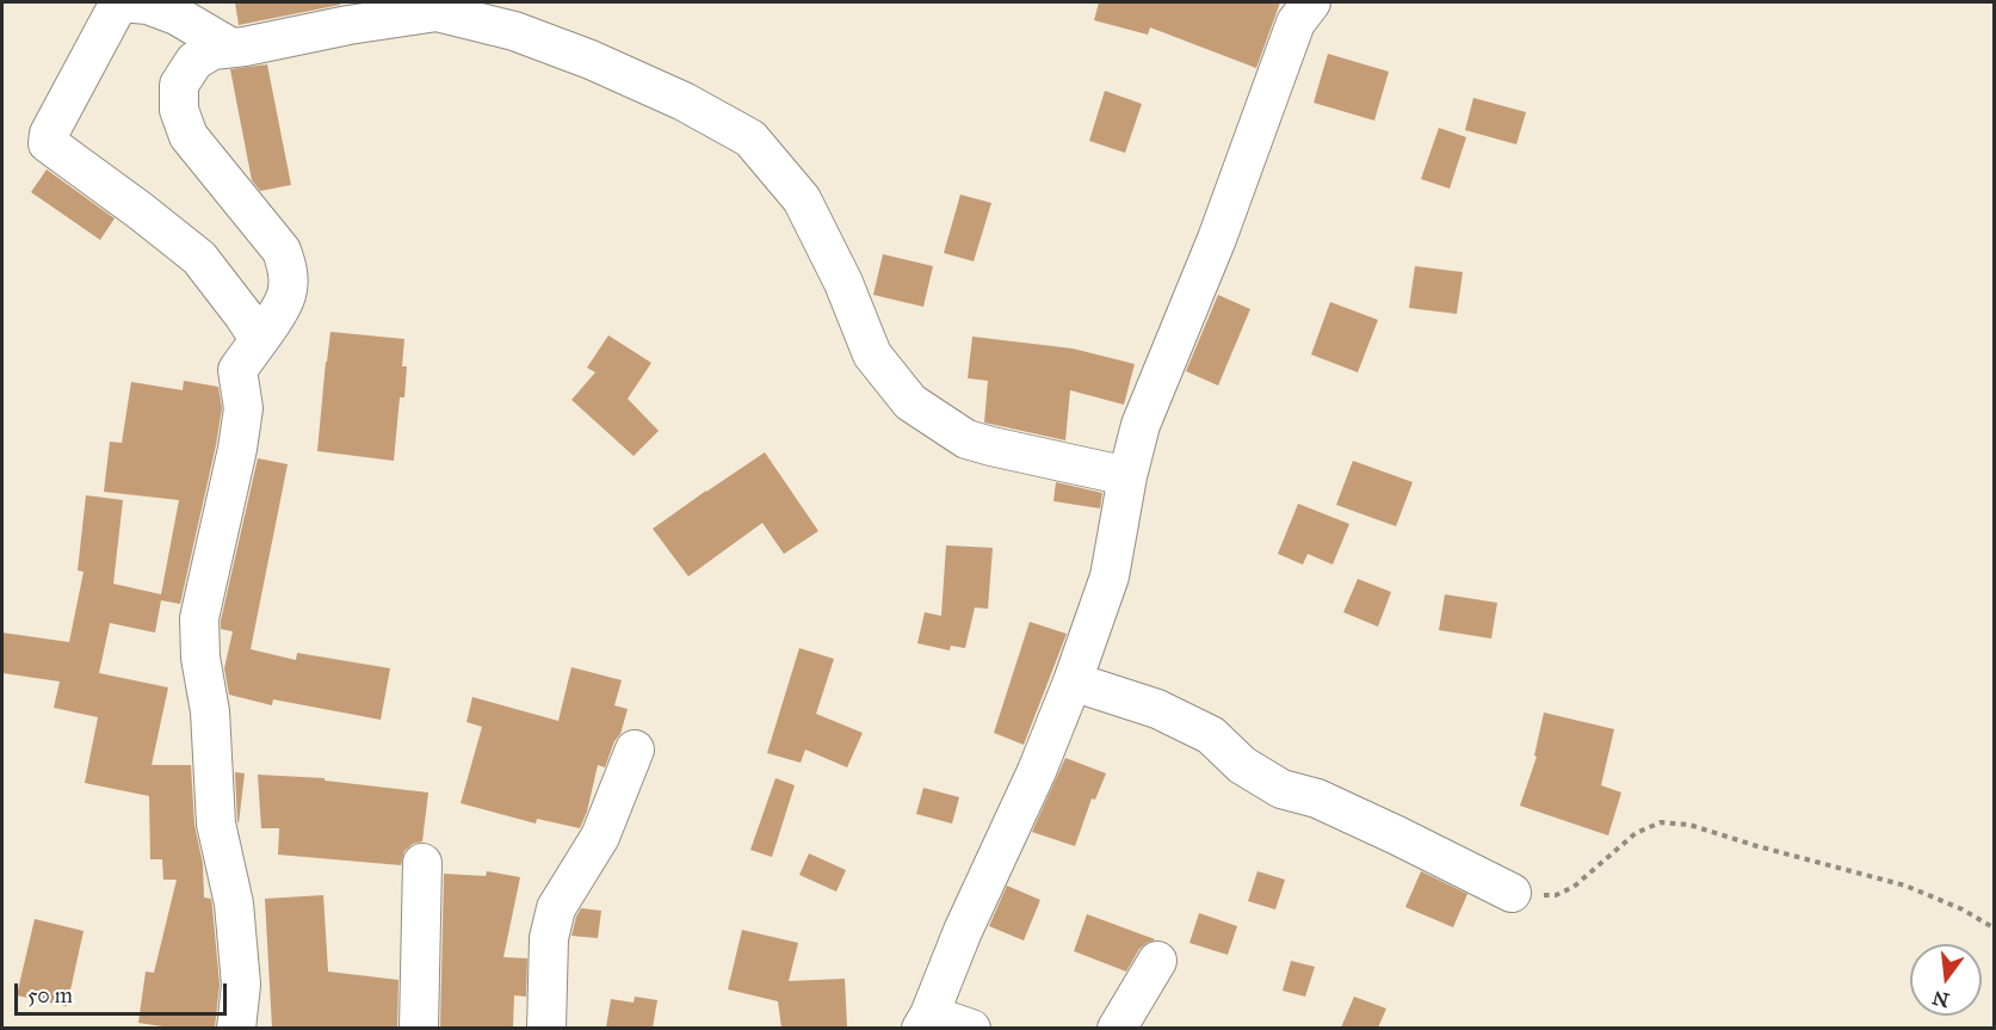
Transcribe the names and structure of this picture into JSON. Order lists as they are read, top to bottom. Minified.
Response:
{"scale_bar":"50 m","north":"bottom"}
